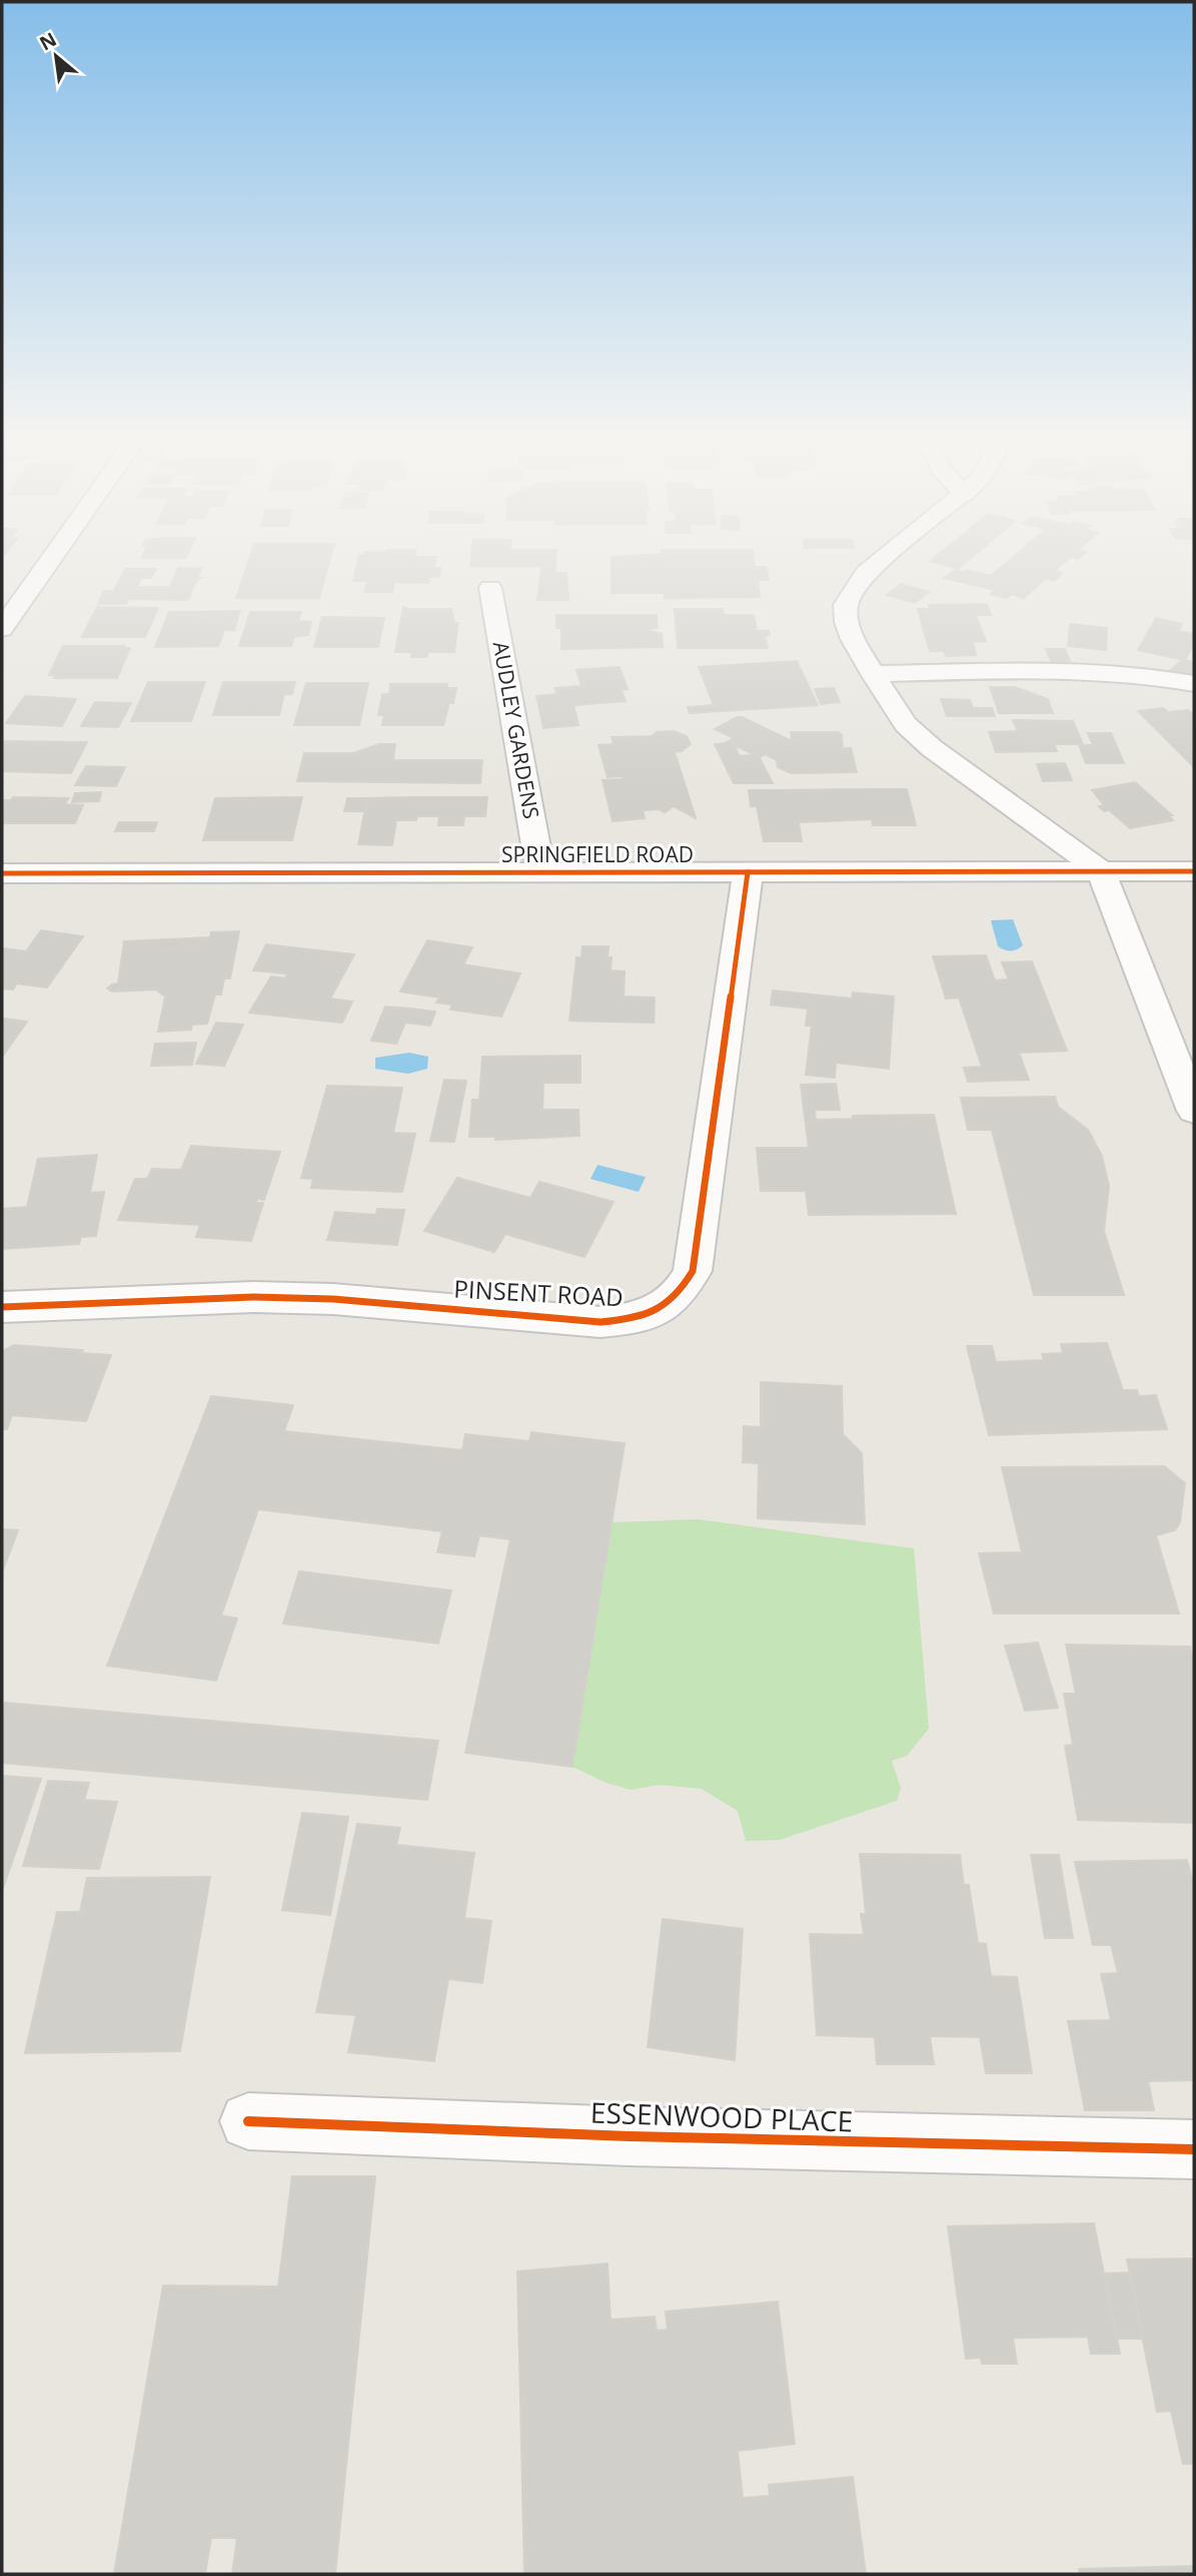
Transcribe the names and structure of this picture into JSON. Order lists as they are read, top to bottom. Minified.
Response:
{"streets":{"street":["AUDLEY GARDENS","SPRINGFIELD ROAD","PINSENT ROAD","ESSENWOOD PLACE"]},"crossings":[["AUDLEY GARDENS","SPRINGFIELD ROAD"],["SPRINGFIELD ROAD","PINSENT ROAD"]],"north":"top left"}
